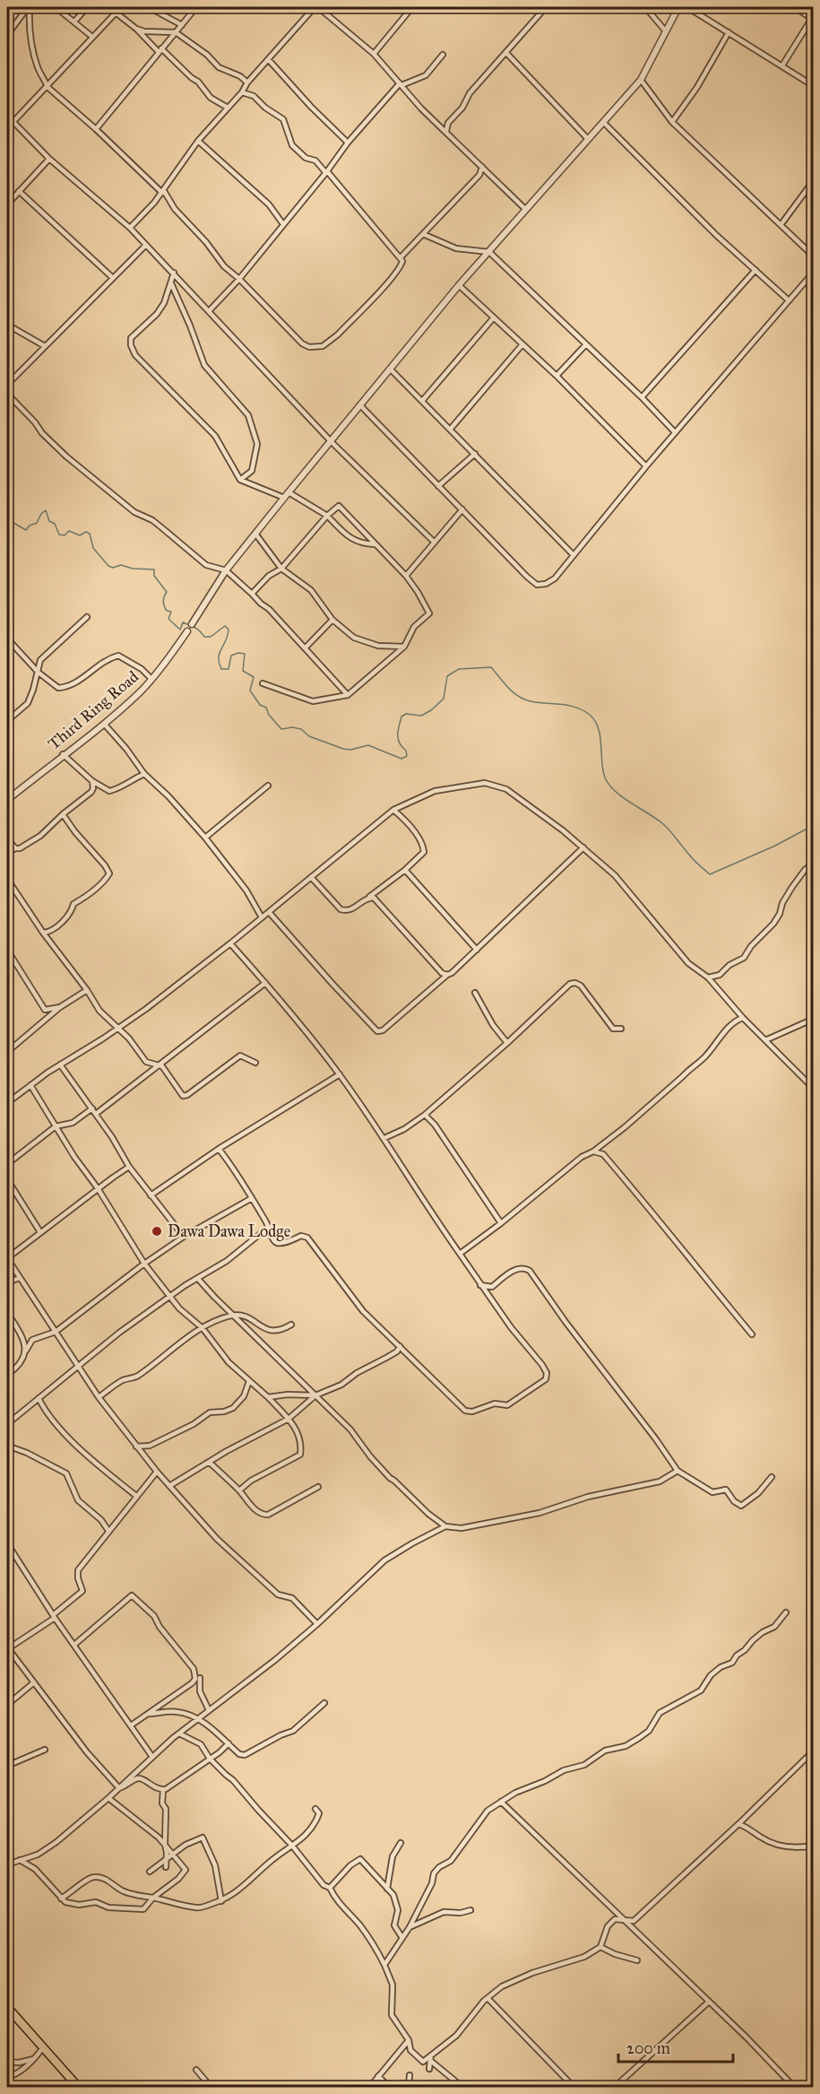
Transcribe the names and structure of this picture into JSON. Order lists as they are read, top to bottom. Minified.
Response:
{"streets":{"street":["Third Ring Road"]},"places":["Dawa Dawa Lodge"],"scale_bar":"200 m"}
